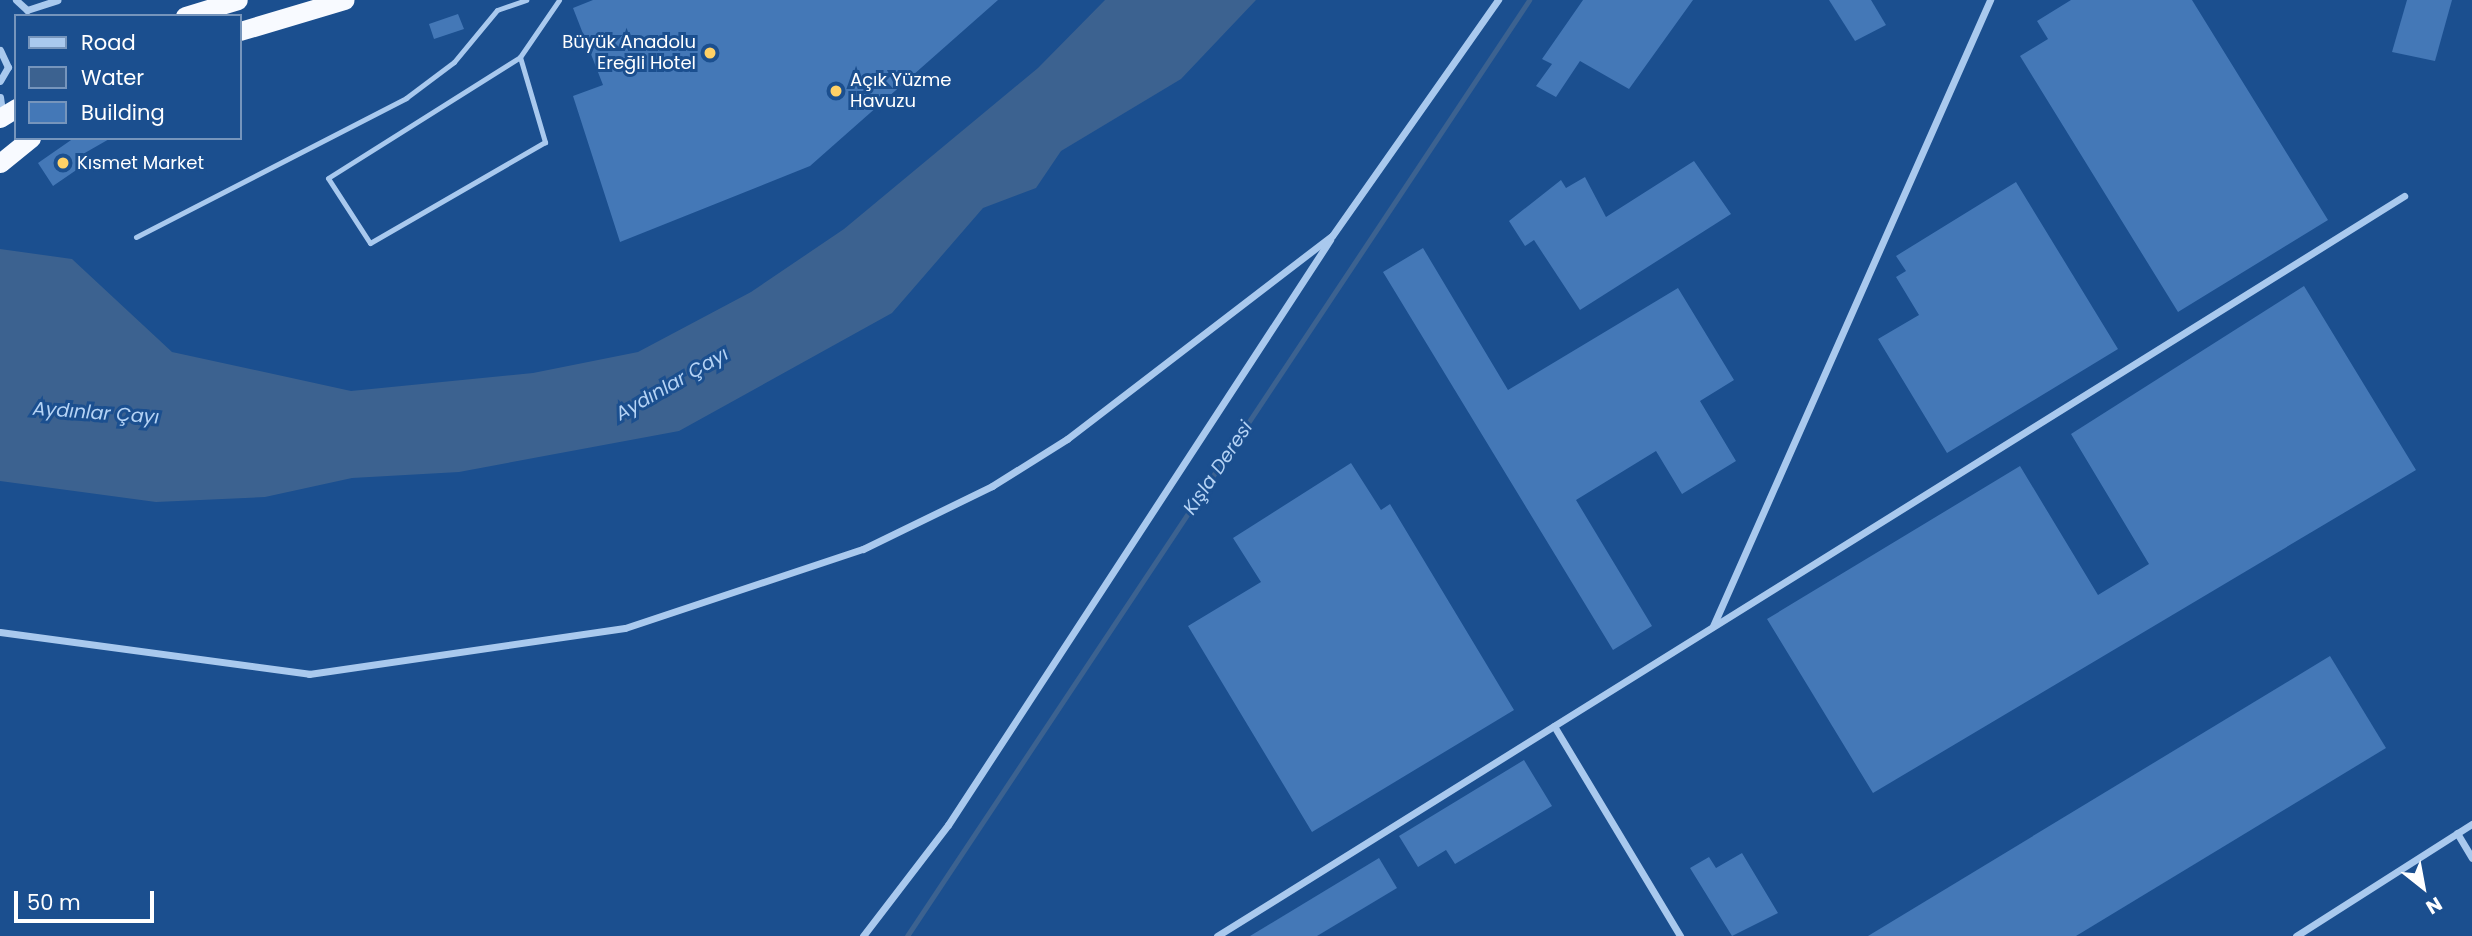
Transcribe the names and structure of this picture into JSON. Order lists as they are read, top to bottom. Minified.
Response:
{"water":["Aydınlar Çayı","Kışla Deresi"],"places":["Büyük Anadolu Ereğli Hotel","Açık Yüzme Havuzu","Kısmet Market"],"legend":["Road","Water","Building"],"scale_bar":"50 m","north":"bottom right"}
